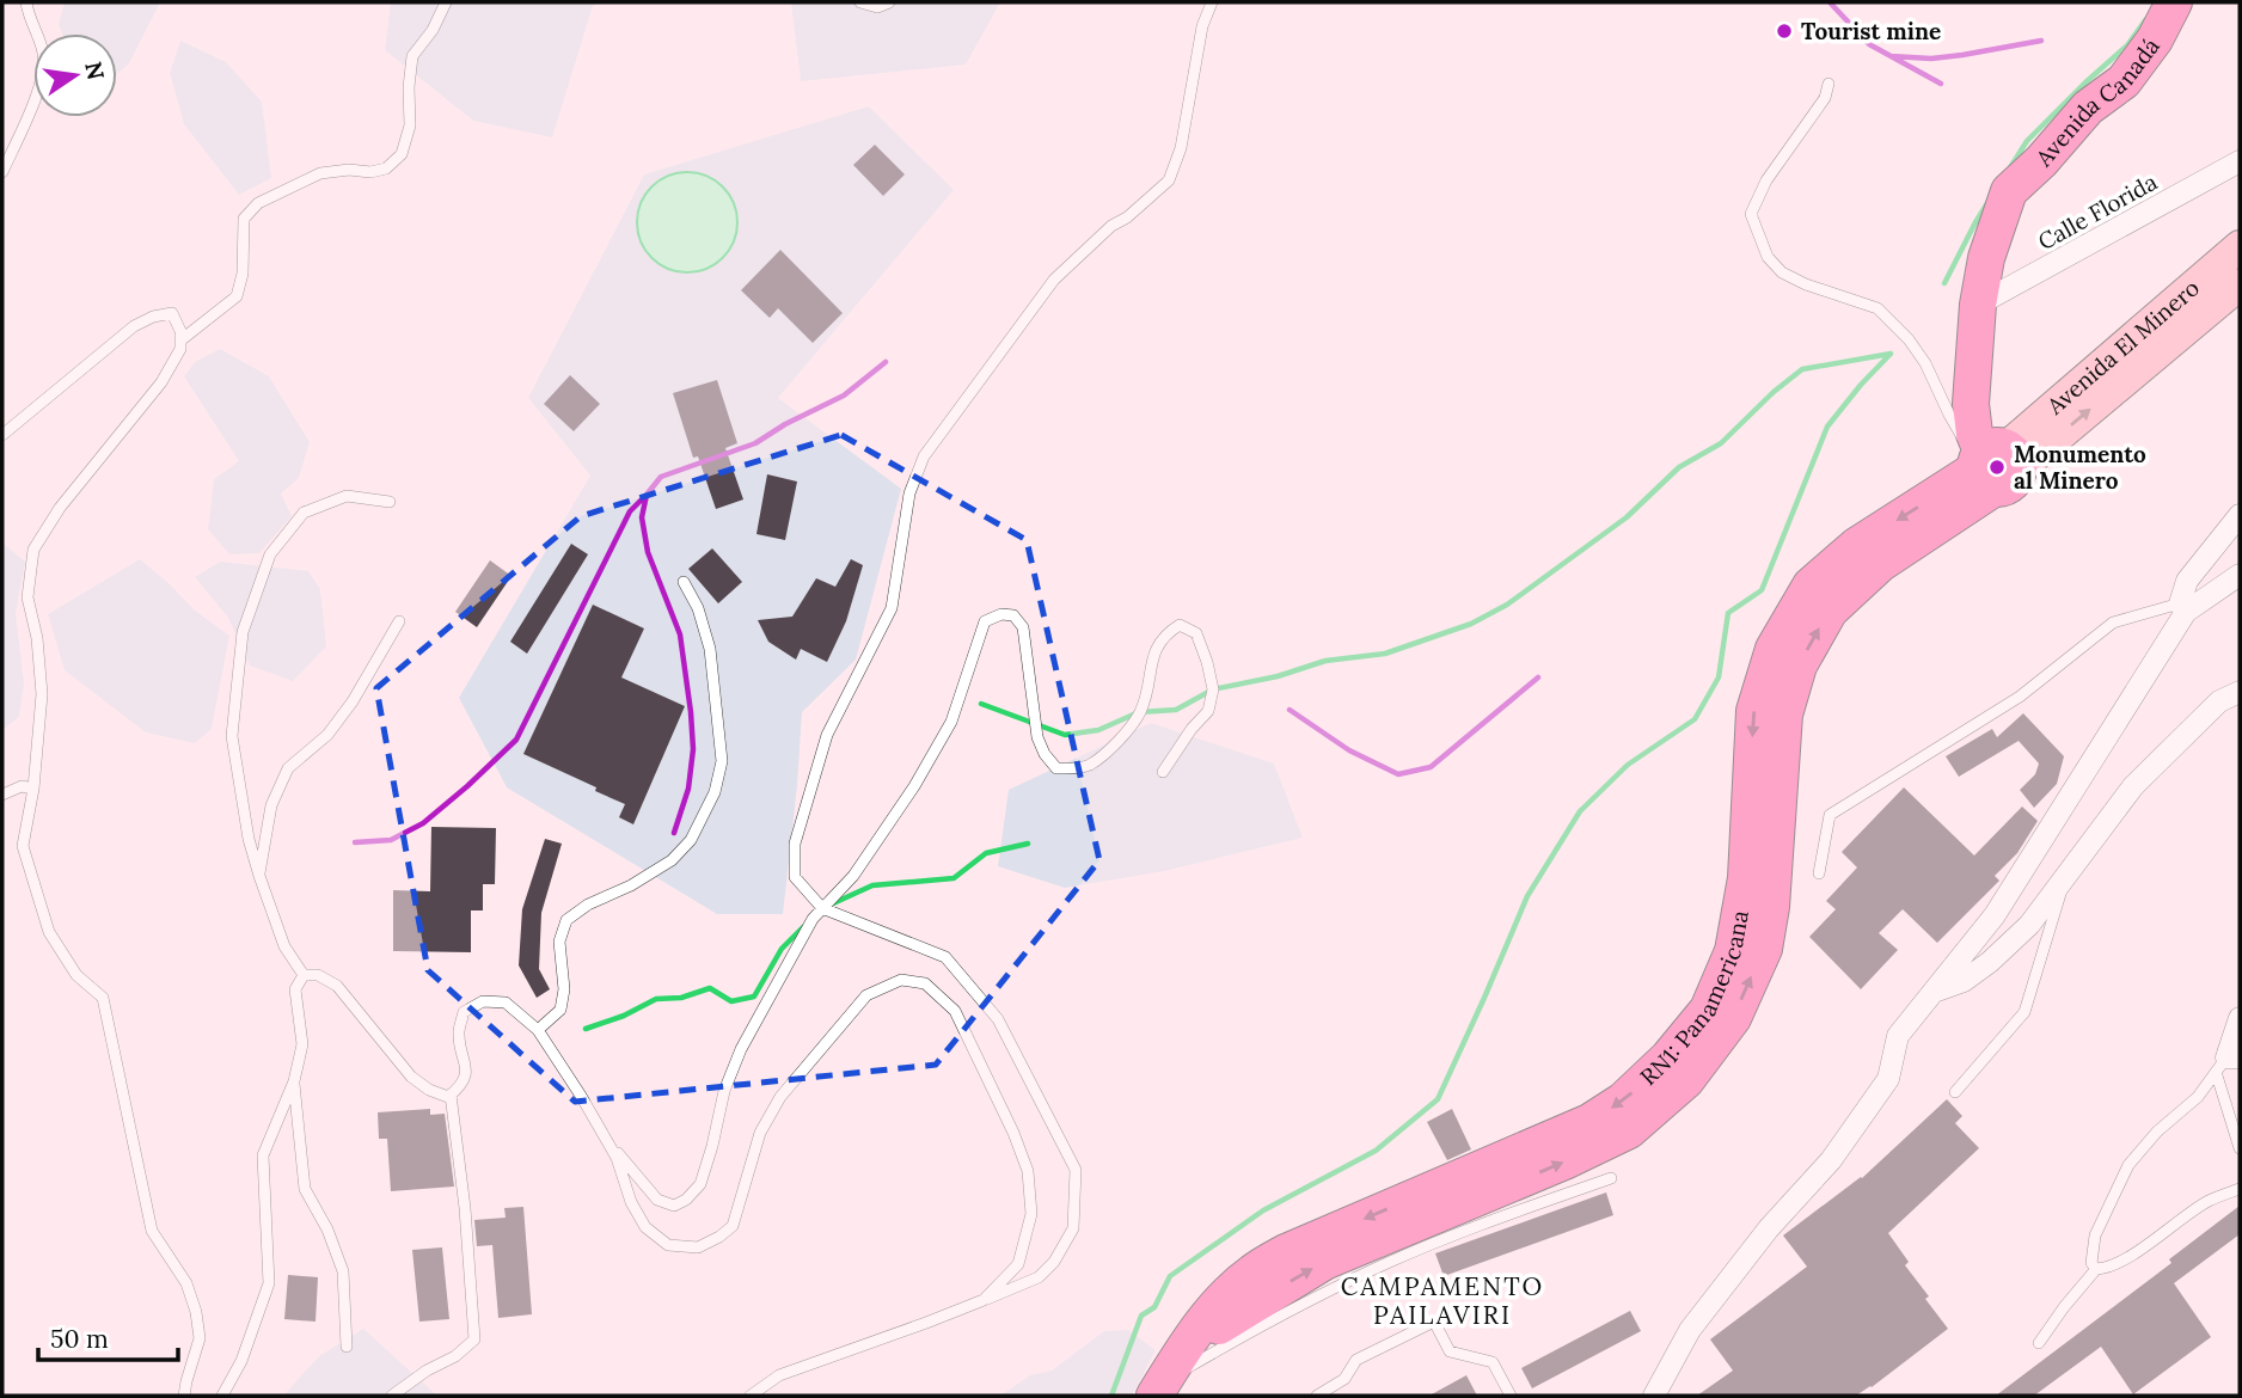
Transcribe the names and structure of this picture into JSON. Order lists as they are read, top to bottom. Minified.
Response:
{"streets":{"highway":["Avenida Canadá","RN1: Panamericana"],"main road":["Avenida El Minero"],"street":["Calle Florida"]},"crossings":[["Avenida Canadá","Calle Florida"],["Avenida El Minero","RN1: Panamericana"]],"districts":["CAMPAMENTO PAILAVIRI"],"places":["Tourist mine","Monumento al Minero"],"scale_bar":"50 m","north":"right"}
